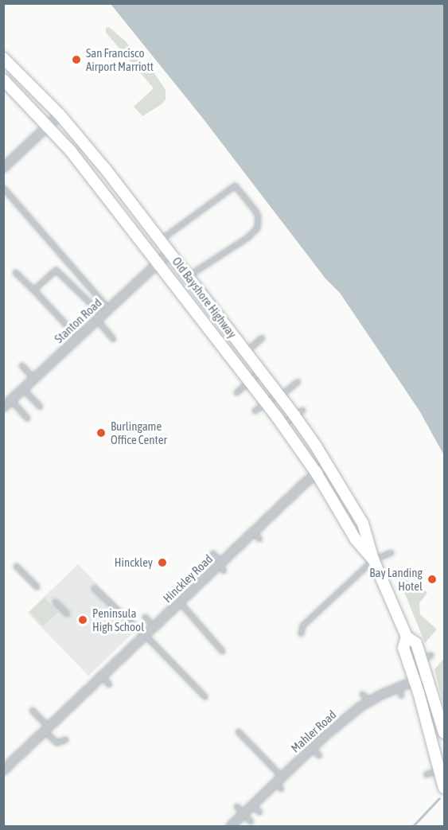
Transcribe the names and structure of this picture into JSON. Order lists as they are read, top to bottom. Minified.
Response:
{"streets":{"main road":["Old Bayshore Highway"],"street":["Stanton Road","Hinckley Road","Mahler Road"]},"crossings":[["Old Bayshore Highway","Stanton Road"],["Old Bayshore Highway","Hinckley Road"],["Old Bayshore Highway","Mahler Road"]],"places":["San Francisco Airport Marriott","Burlingame Office Center","Hinckley","Bay Landing Hotel","Peninsula High School"]}
